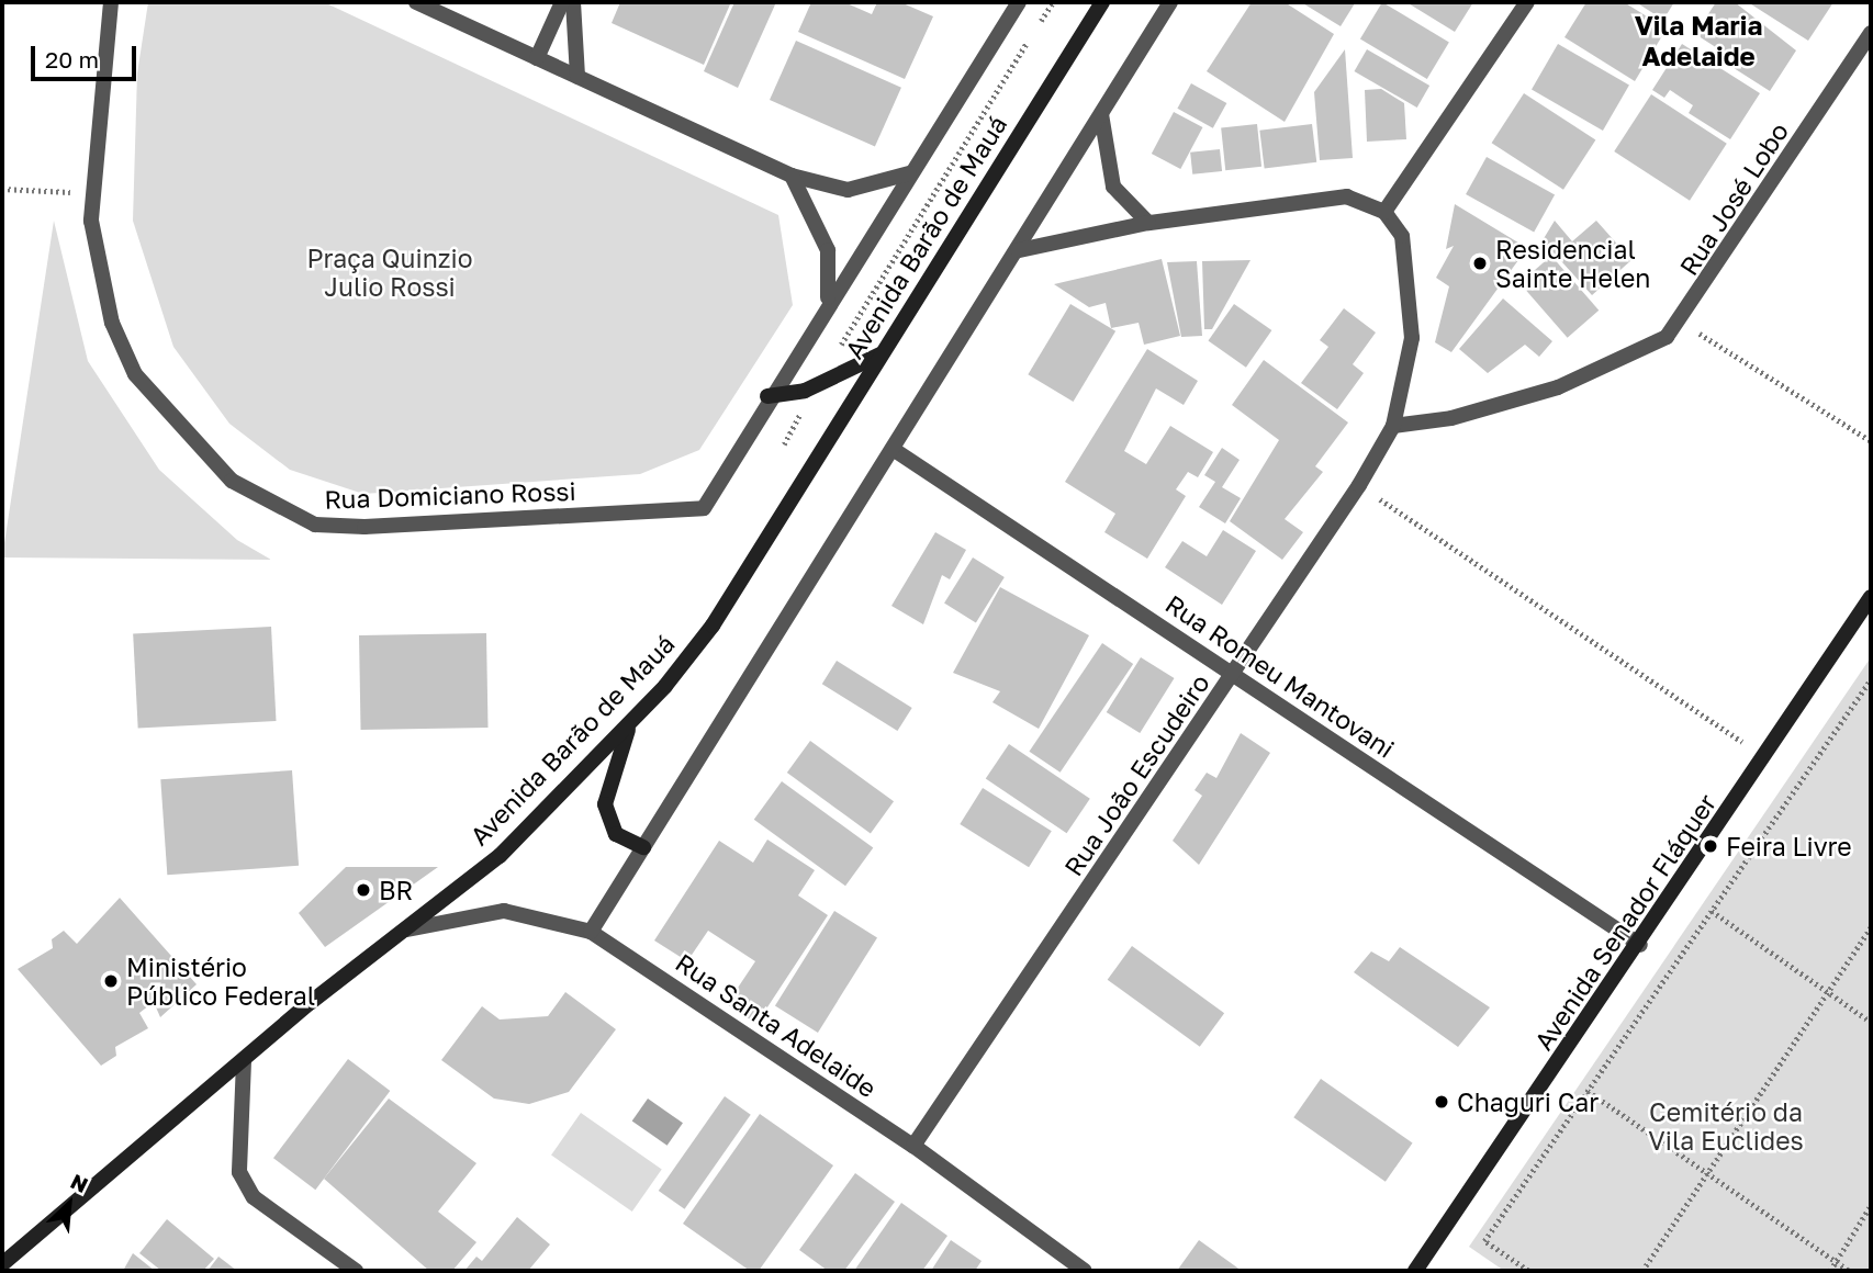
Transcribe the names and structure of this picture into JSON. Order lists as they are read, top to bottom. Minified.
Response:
{"streets":{"street":["Rua José Lobo","Avenida Barão de Mauá","Rua Domiciano Rossi","Rua Romeu Mantovani","Rua João Escudeiro","Avenida Senador Fláquer","Rua Santa Adelaide"]},"crossings":[["Rua José Lobo","Rua João Escudeiro"],["Avenida Barão de Mauá","Rua Domiciano Rossi"],["Avenida Barão de Mauá","Rua Santa Adelaide"],["Rua Romeu Mantovani","Rua João Escudeiro"],["Rua Romeu Mantovani","Avenida Senador Fláquer"],["Rua João Escudeiro","Rua Santa Adelaide"]],"districts":["Vila Maria Adelaide"],"parks":["Praça Quinzio Julio Rossi","Cemitério da Vila Euclides"],"places":["Residencial Sainte Helen","Feira Livre","BR","Ministério Público Federal","Chaguri Car"],"scale_bar":"20 m","north":"top right"}
